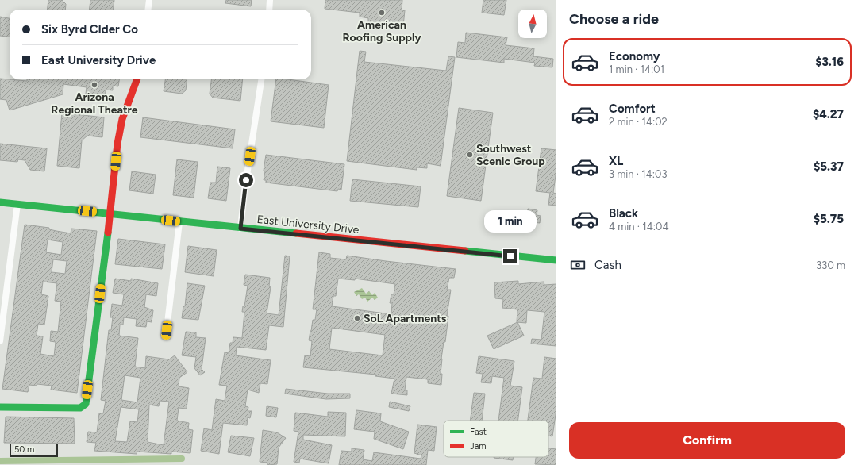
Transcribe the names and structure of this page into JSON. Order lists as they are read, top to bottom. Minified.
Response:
{"streets":{"main road":["East University Drive"]},"places":["American Roofing Supply","Arizona Regional Theatre","Southwest Scenic Group","SoL Apartments"],"legend":["Fast","Jam"],"scale_bar":"50 m","north":"top","page":{"heading":"Choose a ride","banner":["Six Byrd CIder Co","East University Drive"],"list":[{"name":"Economy","note":"1 min · 14:01","value":"$3.16"},{"name":"Comfort","note":"2 min · 14:02","value":"$4.27"},{"name":"XL","note":"3 min · 14:03","value":"$5.37"},{"name":"Black","note":"4 min · 14:04","value":"$5.75"}],"bubble":"1 min","pay":["Cash","330 m"],"buttons":"Confirm","scale":"50 m"}}
